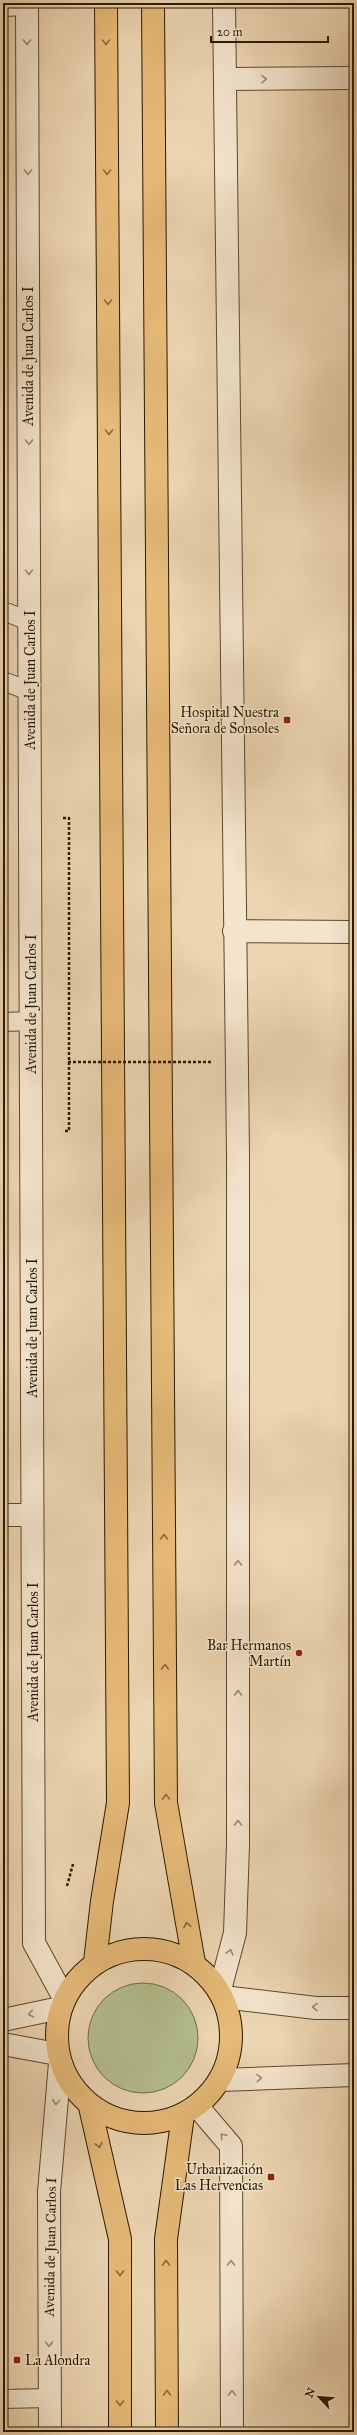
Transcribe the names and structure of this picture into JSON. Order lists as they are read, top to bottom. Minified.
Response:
{"streets":{"street":["Avenida de Juan Carlos I"]},"places":{"transit":["Hospital Nuestra Señora de Sonsoles","Urbanización Las Hervencias","La Alondra"],"other":["Bar Hermanos Martín"]},"scale_bar":"20 m","north":"top left"}
